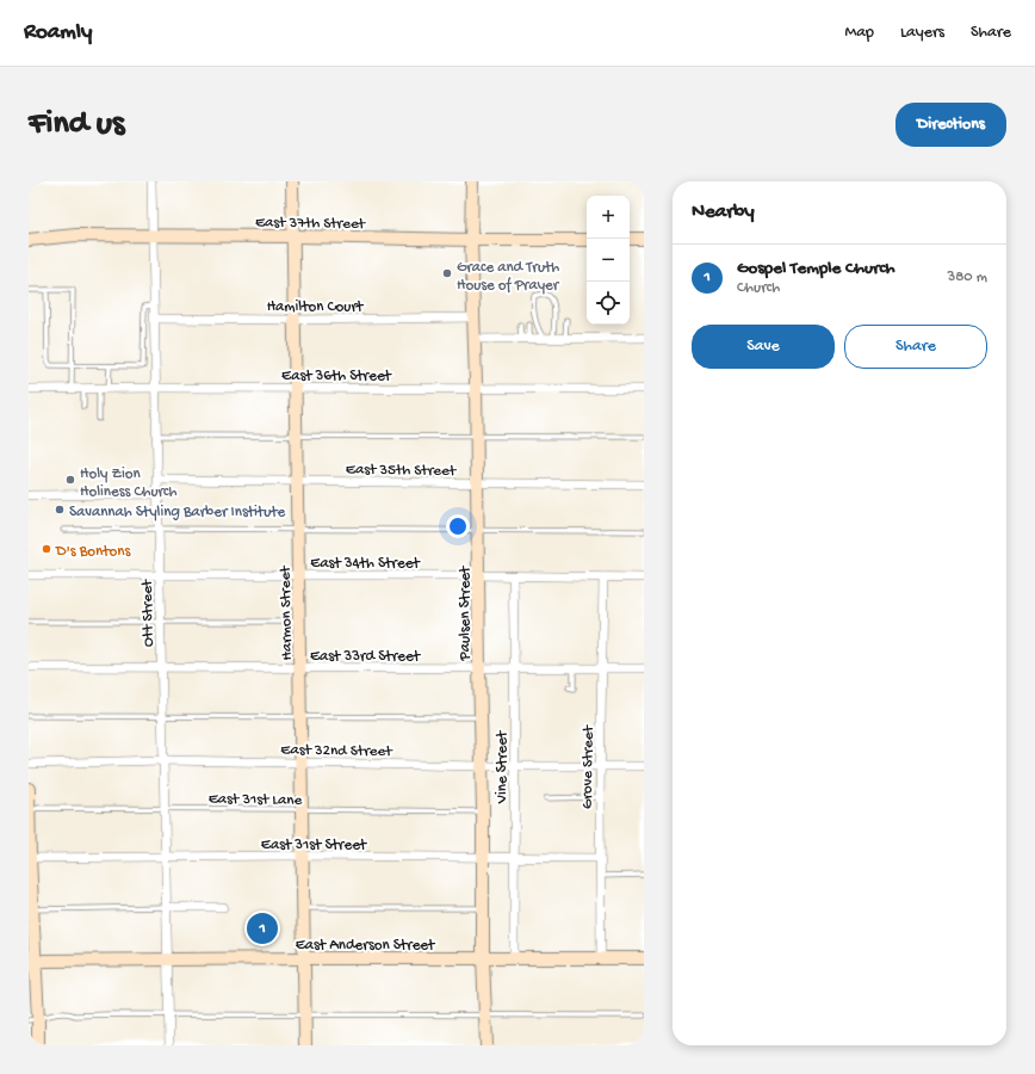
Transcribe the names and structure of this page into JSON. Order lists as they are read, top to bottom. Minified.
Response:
{"streets":{"main road":["East 37th Street","Harmon Street","Paulsen Street","East Anderson Street"],"street":["Hamilton Court","East 36th Street","East 35th Street","East 34th Street","Ott Street","East 33rd Street","East 32nd Street","Vine Street","Grove Street","East 31st Street"],"lane":["East 31st Lane"]},"crossings":[["East 37th Street","Ott Street"],["East 37th Street","Harmon Street"],["East 37th Street","Paulsen Street"],["Hamilton Court","Ott Street"],["Hamilton Court","Harmon Street"],["Hamilton Court","Paulsen Street"],["East 36th Street","Ott Street"],["East 36th Street","Harmon Street"],["East 36th Street","Paulsen Street"],["East 35th Street","Ott Street"],["East 35th Street","Harmon Street"],["East 35th Street","Paulsen Street"],["East 34th Street","Ott Street"],["East 34th Street","Harmon Street"],["East 34th Street","Paulsen Street"],["East 34th Street","Vine Street"],["East 34th Street","Grove Street"],["Ott Street","East 33rd Street"],["Ott Street","East 32nd Street"],["Ott Street","East 31st Lane"],["Ott Street","East 31st Street"],["Ott Street","East Anderson Street"],["Harmon Street","East 33rd Street"],["Harmon Street","East 32nd Street"],["Harmon Street","East 31st Lane"],["Harmon Street","East 31st Street"],["Harmon Street","East Anderson Street"],["Paulsen Street","East 33rd Street"],["Paulsen Street","East 32nd Street"],["Paulsen Street","East 31st Lane"],["Paulsen Street","East 31st Street"],["Paulsen Street","East Anderson Street"],["East 33rd Street","Vine Street"],["East 33rd Street","Grove Street"],["East 32nd Street","Vine Street"],["East 32nd Street","Grove Street"],["Vine Street","East 31st Street"],["Vine Street","East Anderson Street"],["Grove Street","East 31st Street"],["Grove Street","East Anderson Street"]],"places":["Grace and Truth House of Prayer","Holy Zion Holiness Church","Savannah Styling Barber Institute","D's Bontons"],"page":{"header":"Roamly","nav":["Map","Layers","Share"],"buttons":["Directions",["Save","Share"]],"title":"Find us","heading":"Nearby","map_buttons":["+","−"],"list":[{"mark":"1","name":"Gospel Temple Church","note":"Church","value":"380 m"}],"pins":"1"}}
